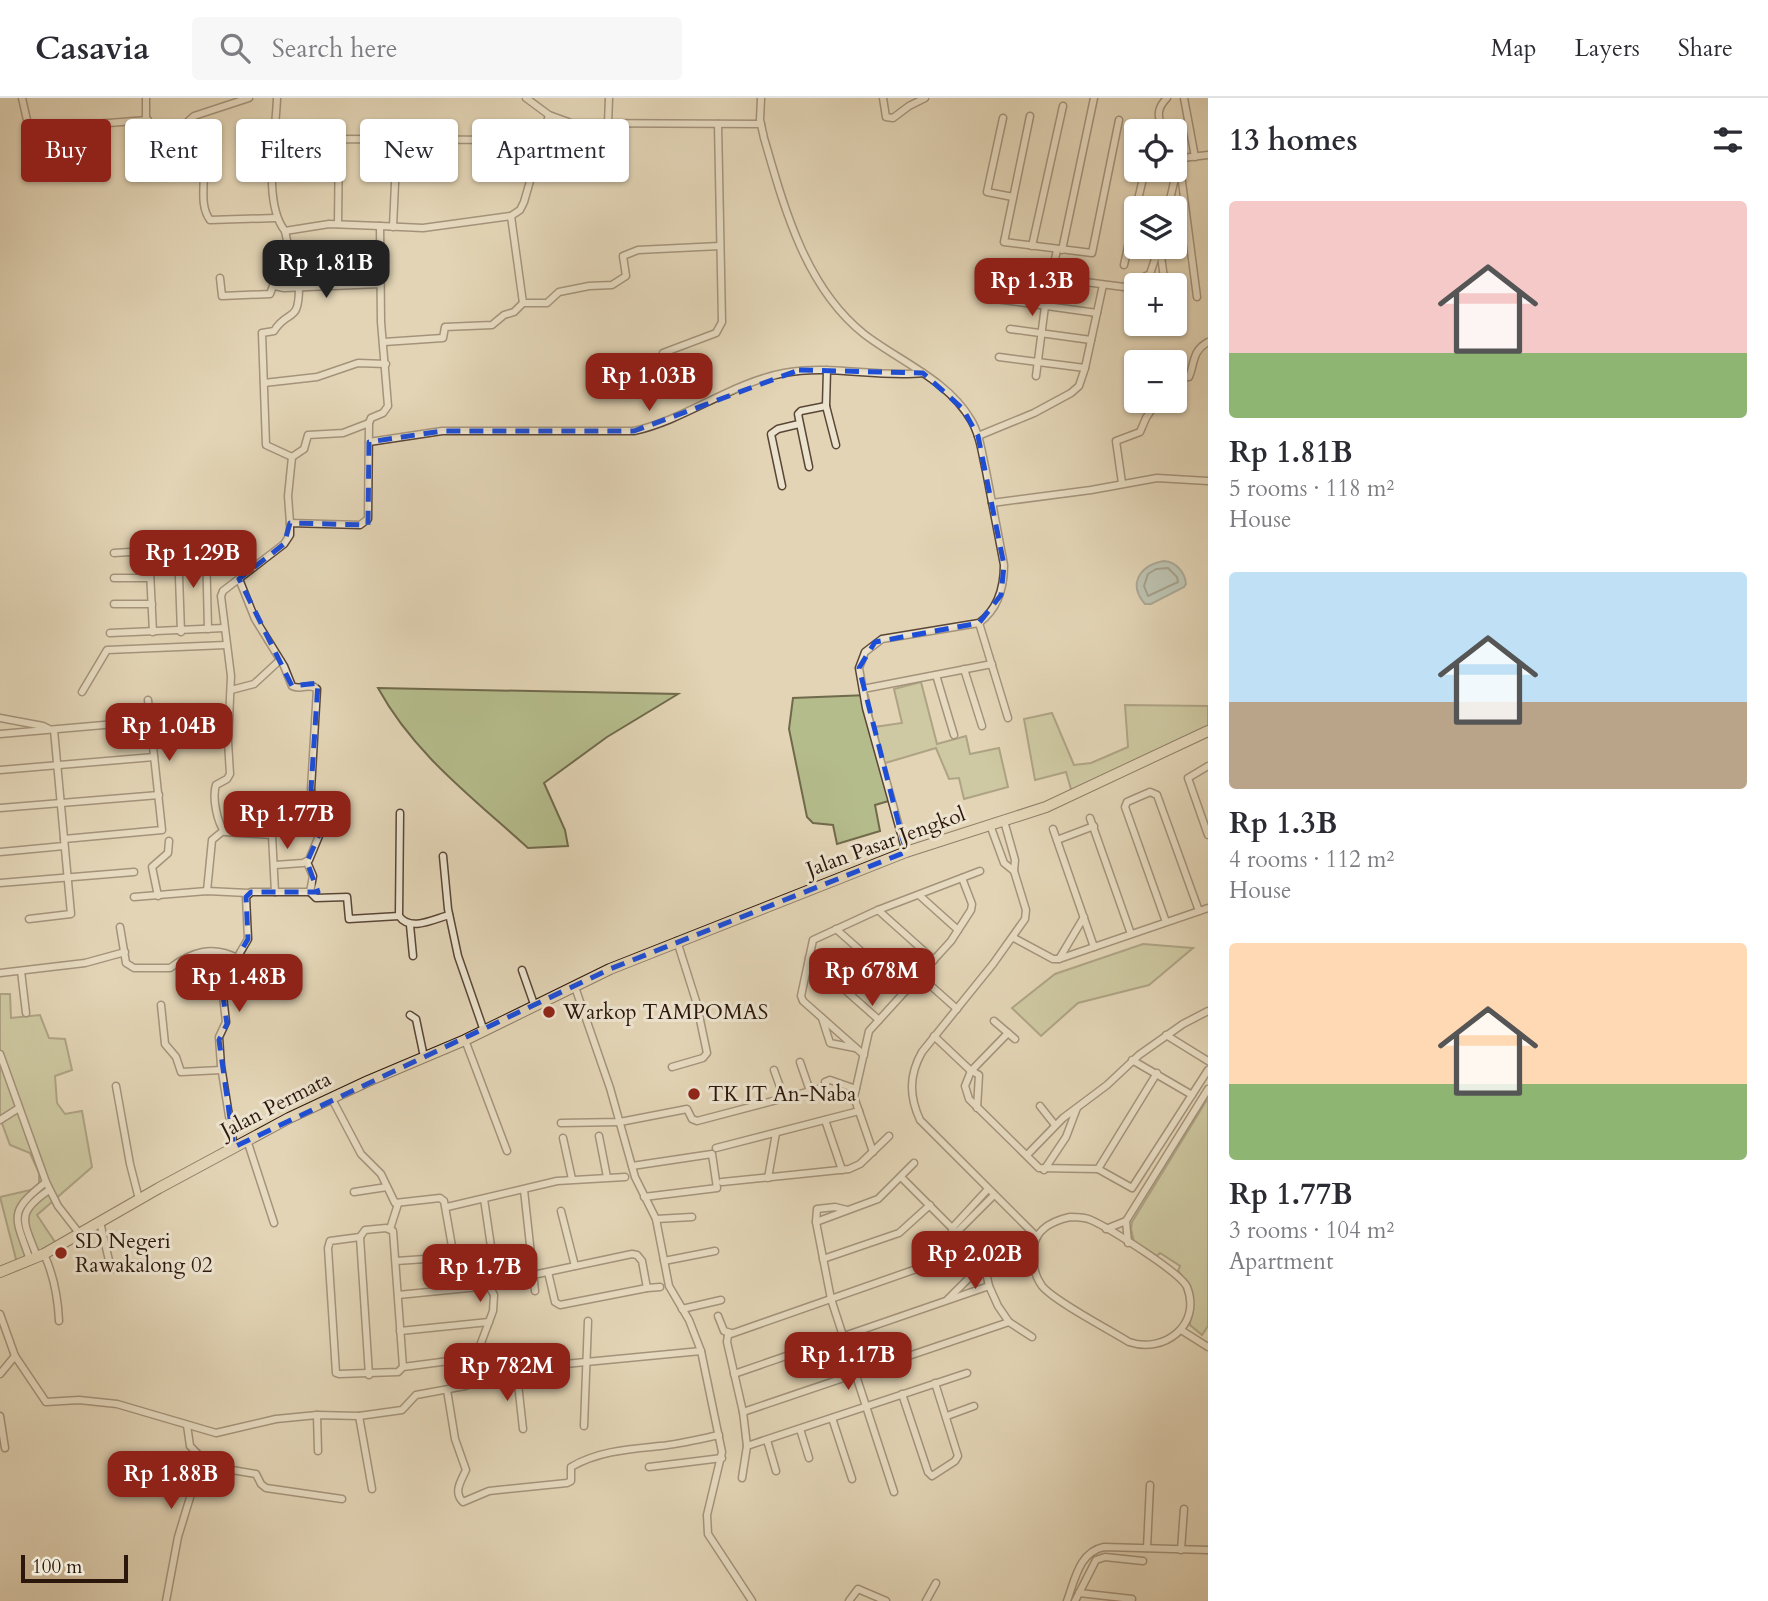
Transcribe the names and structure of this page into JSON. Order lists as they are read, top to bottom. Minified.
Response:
{"streets":{"main road":["Jalan Pasar Jengkol","Jalan Permata"]},"crossings":[["Jalan Pasar Jengkol","Jalan Permata"]],"places":["Warkop TAMPOMAS","TK IT An-Naba","SD Negeri Rawakalong 02"],"scale_bar":"100 m","page":{"header":"Casavia","search":"Search here","nav":["Map","Layers","Share"],"heading":"13 homes","map_buttons":["+","−"],"chip":["Buy","Rent","Filters","New","Apartment"],"list":[{"name":"Rp 1.81B","note":"5 rooms · 118 m² · House"},{"name":"Rp 1.3B","note":"4 rooms · 112 m² · House"},{"name":"Rp 1.77B","note":"3 rooms · 104 m² · Apartment"}],"price":["Rp 1.81B","Rp 1.3B","Rp 1.03B","Rp 1.29B","Rp 1.04B","Rp 1.77B","Rp 678M","Rp 1.48B","Rp 2.02B","Rp 1.7B","Rp 1.17B","Rp 782M","Rp 1.88B"],"scale":"100 m"}}
